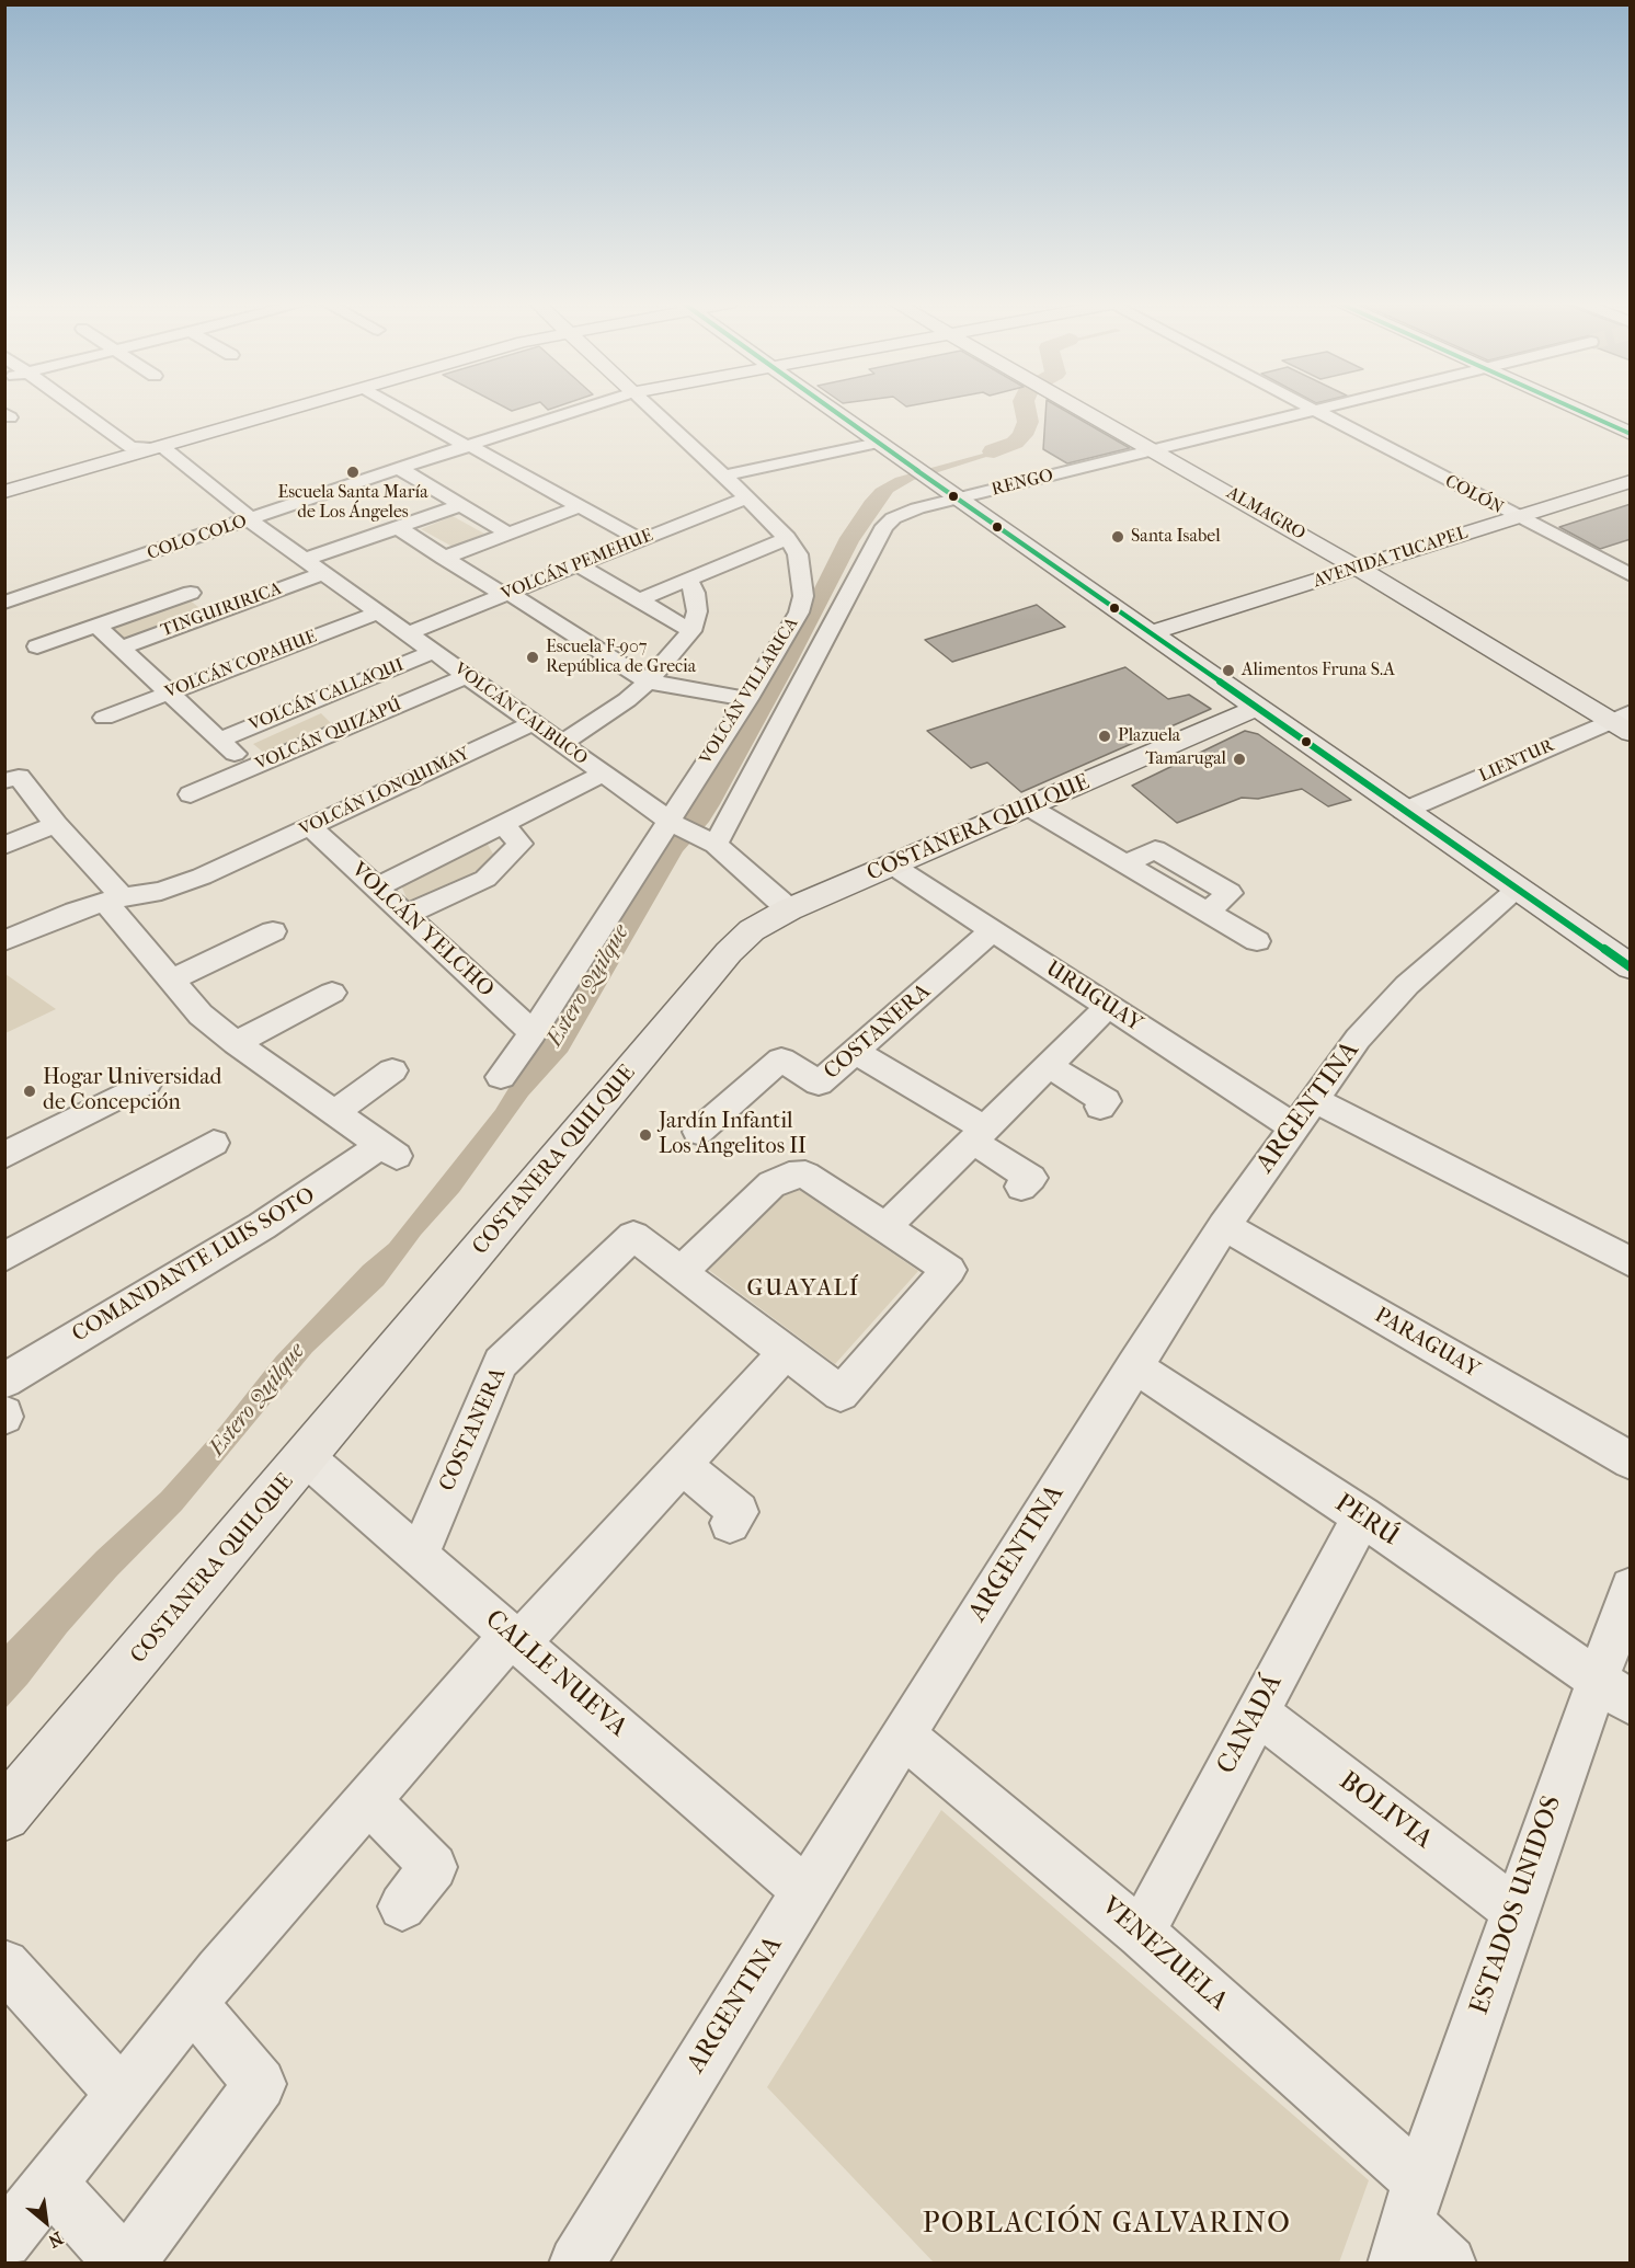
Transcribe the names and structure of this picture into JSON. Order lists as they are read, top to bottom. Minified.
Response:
{"streets":{"main road":["ALMAGRO","AVENIDA TUCAPEL","COSTANERA QUILQUE"],"street":["RENGO","COLÓN","COLO COLO","VOLCÁN PEMEHUE","TINGUIRIRICA","VOLCÁN COPAHUE","VOLCÁN VILLARICA","VOLCÁN CALLAQUI","VOLCÁN CALBUCO","VOLCÁN QUIZAPÚ","LIENTUR","VOLCÁN LONQUIMAY","VOLCÁN YELCHO","URUGUAY","COSTANERA","ARGENTINA","COMANDANTE LUIS SOTO","PARAGUAY","PERÚ","CALLE NUEVA","CANADÁ","BOLIVIA","ESTADOS UNIDOS","VENEZUELA"]},"crossings":[["RENGO","COLÓN"],["RENGO","ALMAGRO"],["RENGO","VOLCÁN CALBUCO"],["COLÓN","AVENIDA TUCAPEL"],["ALMAGRO","AVENIDA TUCAPEL"],["ALMAGRO","LIENTUR"],["COLO COLO","VOLCÁN CALBUCO"],["VOLCÁN PEMEHUE","VOLCÁN CALBUCO"],["TINGUIRIRICA","VOLCÁN CALBUCO"],["VOLCÁN COPAHUE","VOLCÁN CALBUCO"],["VOLCÁN VILLARICA","VOLCÁN CALBUCO"],["VOLCÁN VILLARICA","VOLCÁN YELCHO"],["VOLCÁN CALLAQUI","VOLCÁN CALBUCO"],["VOLCÁN CALBUCO","VOLCÁN QUIZAPÚ"],["VOLCÁN CALBUCO","VOLCÁN LONQUIMAY"],["VOLCÁN CALBUCO","COSTANERA QUILQUE"],["VOLCÁN LONQUIMAY","VOLCÁN YELCHO"],["COSTANERA QUILQUE","URUGUAY"],["COSTANERA QUILQUE","CALLE NUEVA"],["URUGUAY","COSTANERA"],["URUGUAY","ARGENTINA"],["COSTANERA","CALLE NUEVA"],["ARGENTINA","PARAGUAY"],["ARGENTINA","PERÚ"],["ARGENTINA","CALLE NUEVA"],["ARGENTINA","VENEZUELA"],["PERÚ","CANADÁ"],["PERÚ","ESTADOS UNIDOS"],["CANADÁ","BOLIVIA"],["CANADÁ","VENEZUELA"],["BOLIVIA","ESTADOS UNIDOS"],["ESTADOS UNIDOS","VENEZUELA"]],"districts":["GUAYALÍ","POBLACIÓN GALVARINO"],"water":["Estero Quilque"],"places":["Escuela Santa María de Los Ángeles","Santa Isabel","Escuela F-907 República de Grecia","Alimentos Fruna S.A","Plazuela","Tamarugal","Hogar Universidad de Concepción","Jardín Infantil Los Angelitos II"],"north":"bottom right"}
